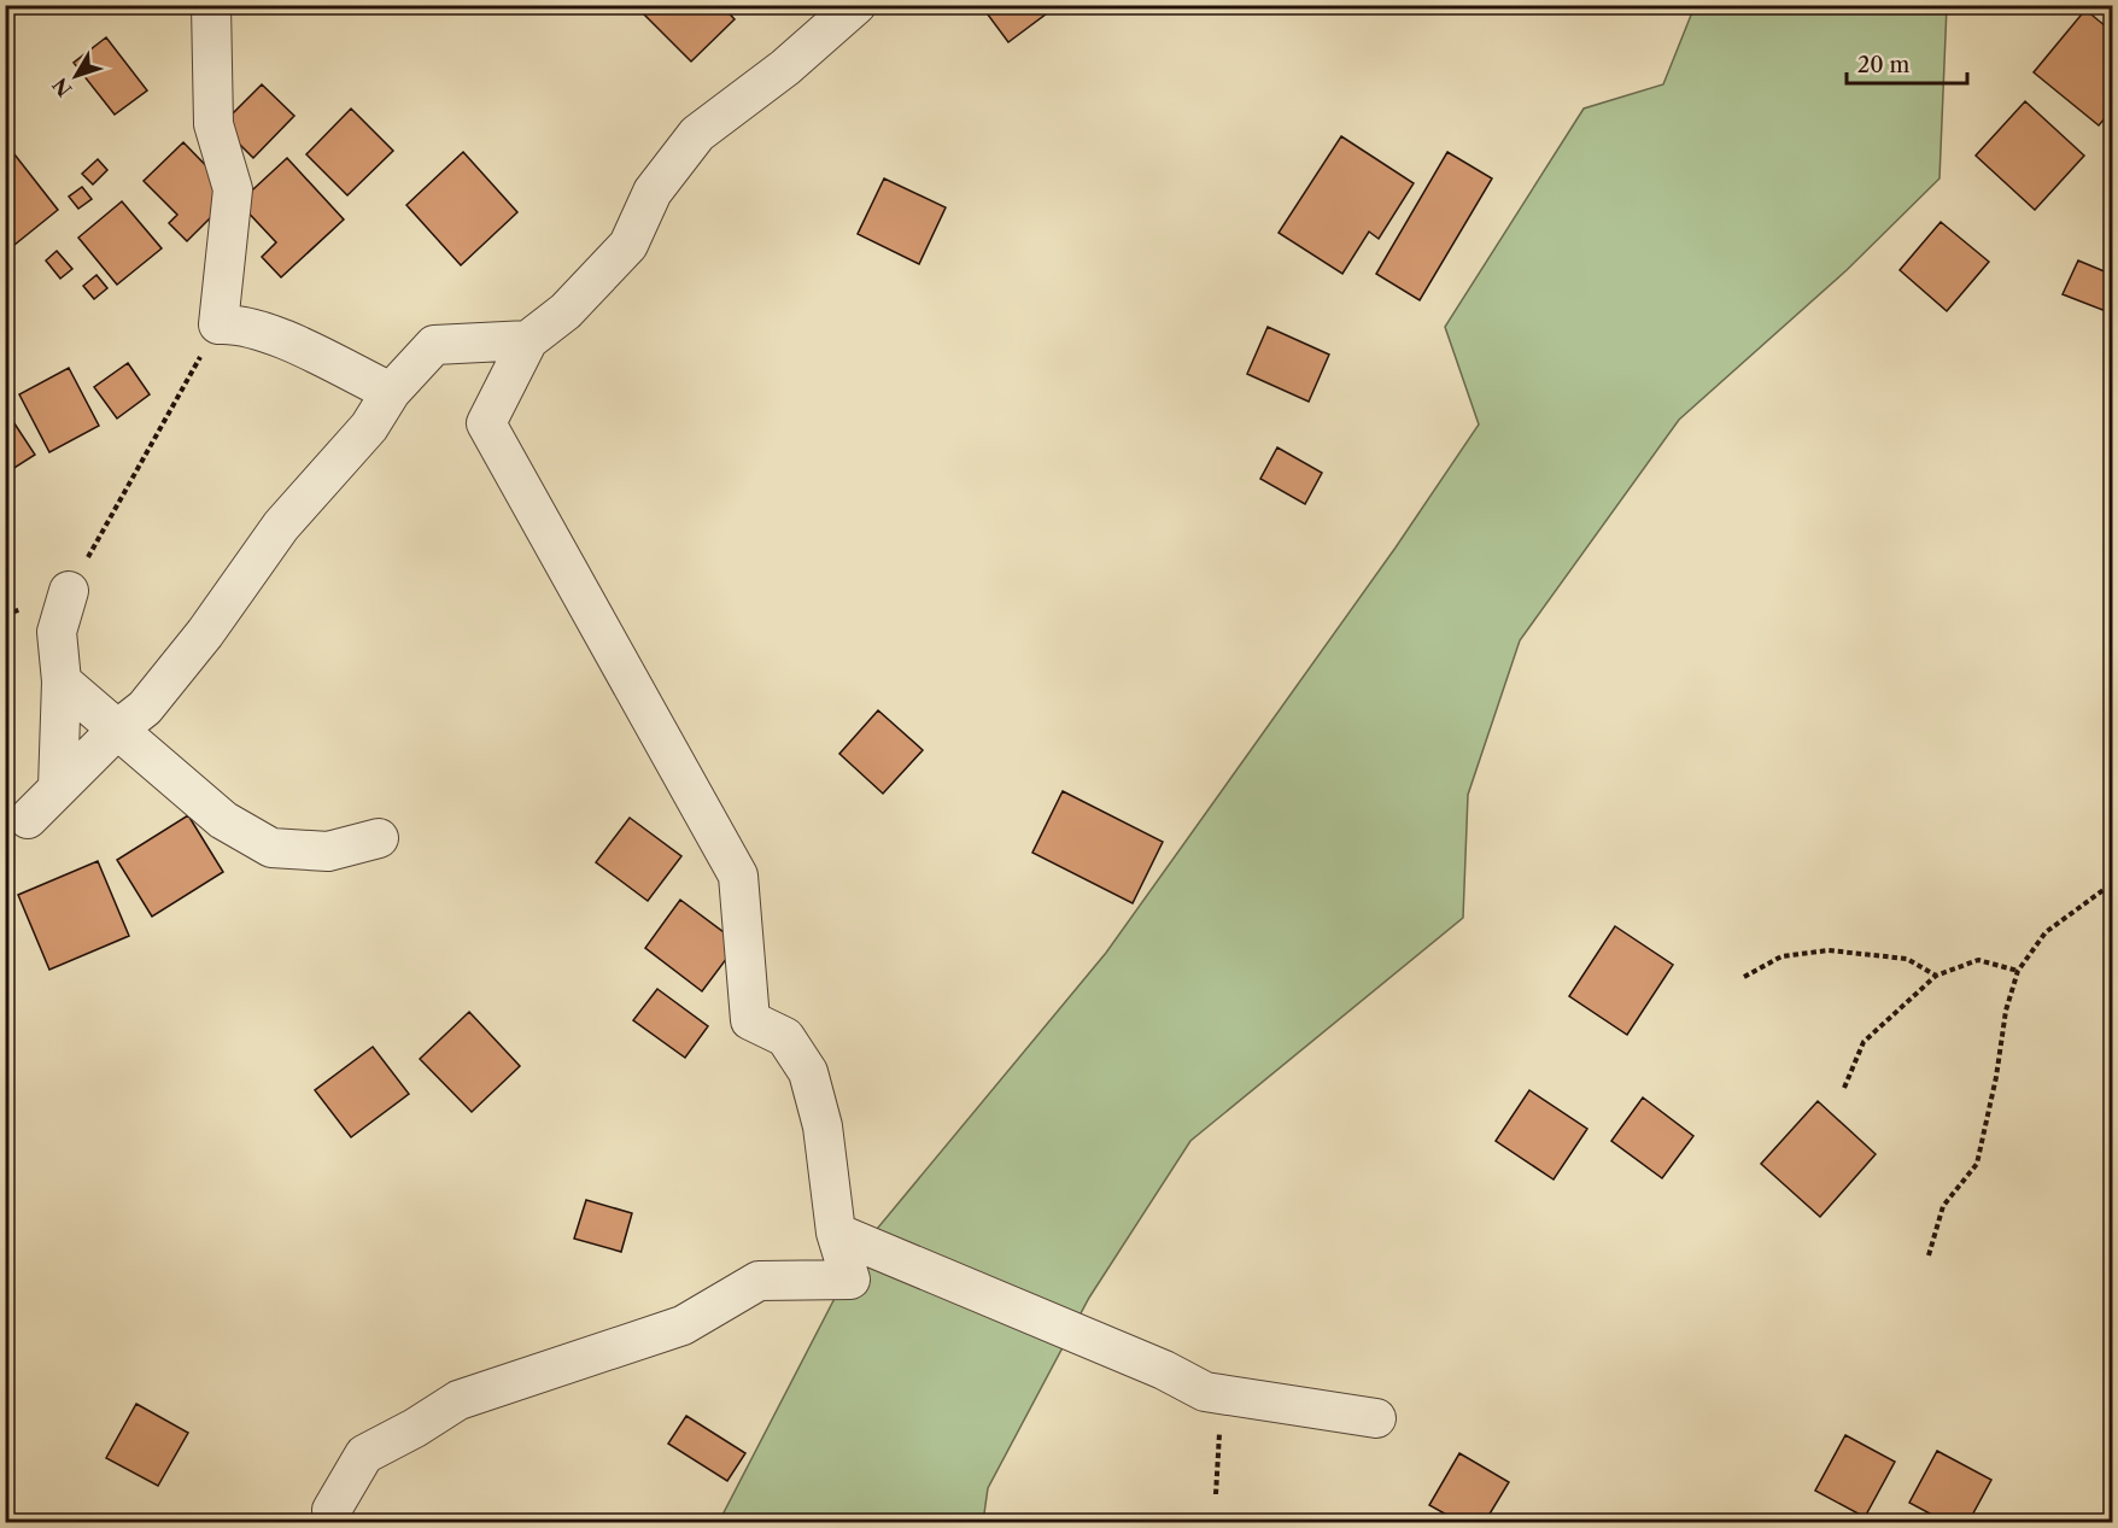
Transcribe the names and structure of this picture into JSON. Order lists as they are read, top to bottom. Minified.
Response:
{"scale_bar":"20 m","north":"bottom left"}
